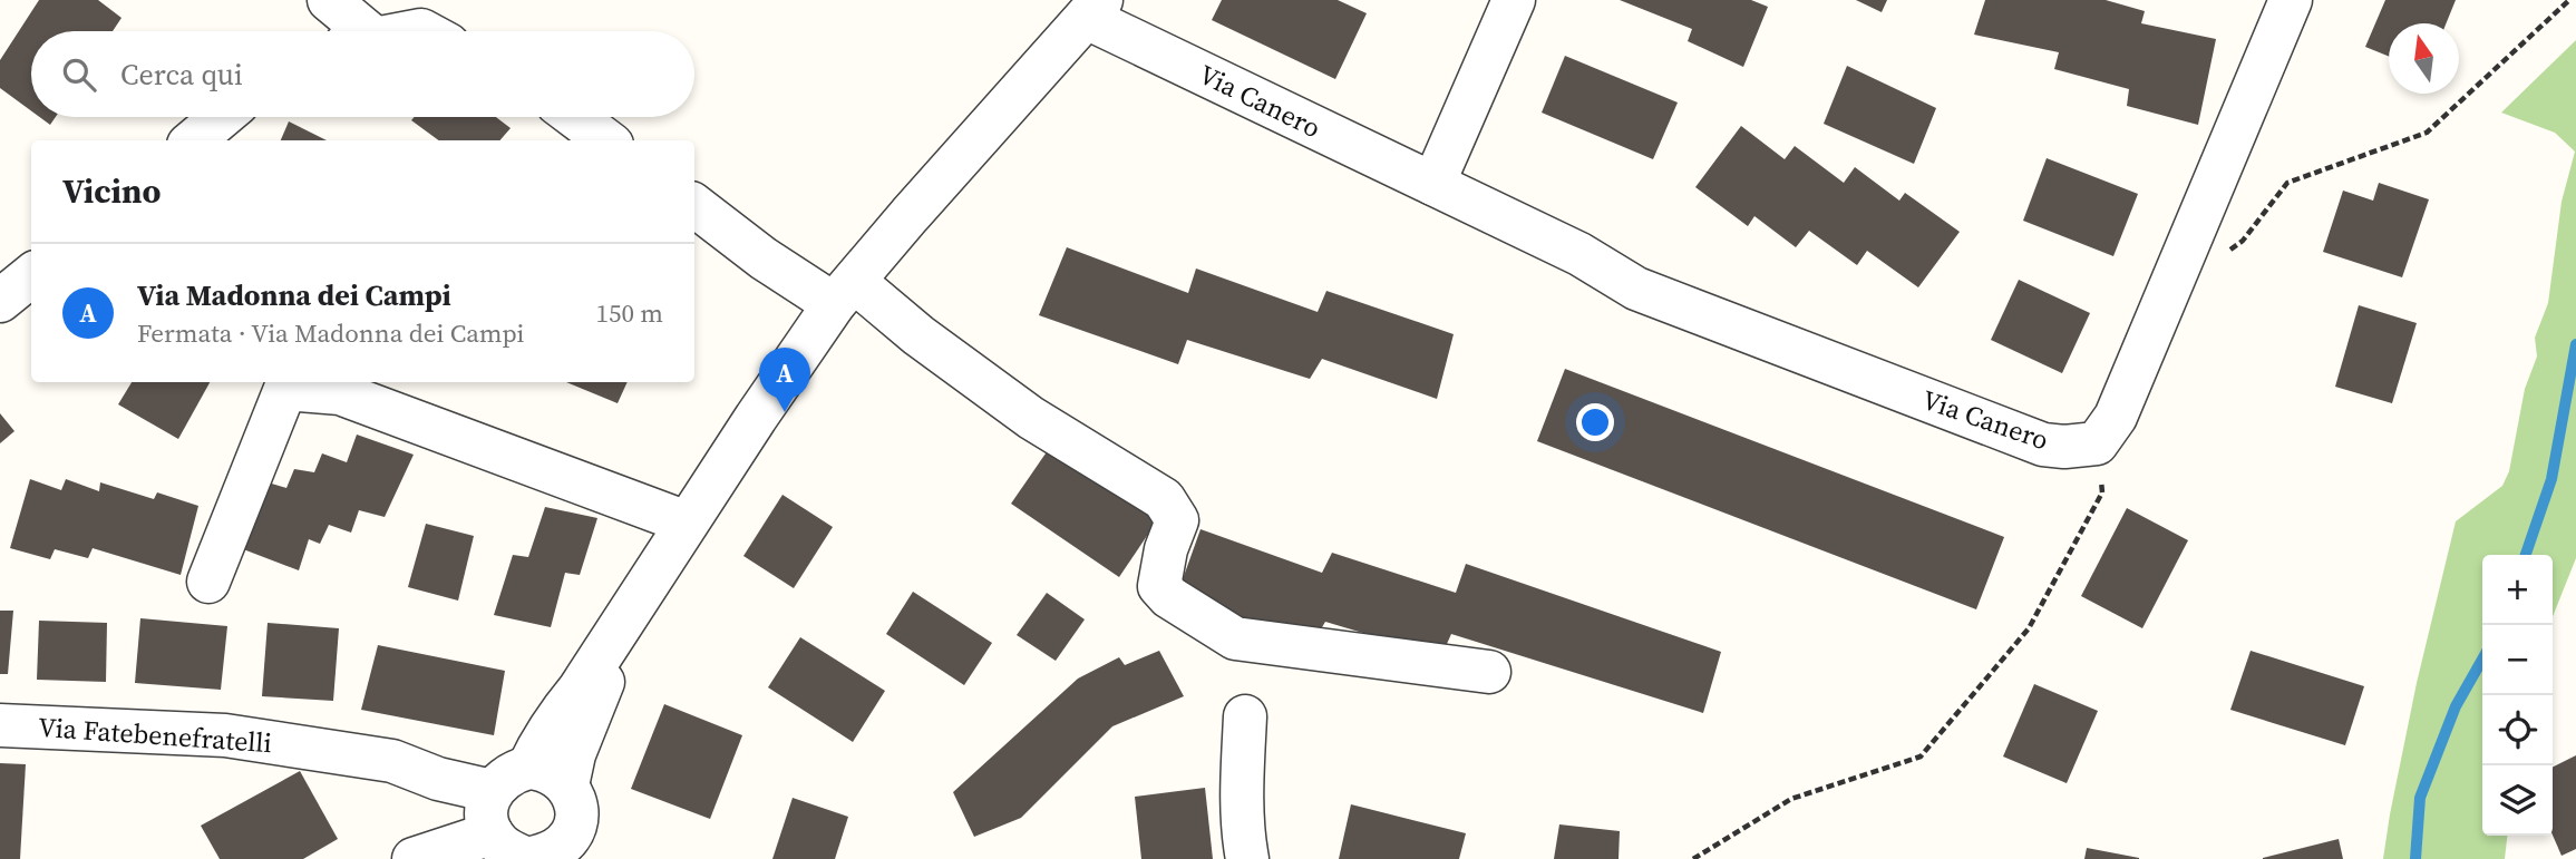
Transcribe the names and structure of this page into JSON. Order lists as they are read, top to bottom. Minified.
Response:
{"streets":{"street":["Via Canero","Via Fatebenefratelli"]},"north":"top","page":{"search":"Cerca qui","heading":"Vicino","list":[{"mark":"A","name":"Via Madonna dei Campi","note":"Fermata · Via Madonna dei Campi","value":"150 m"}],"pins":"A","map_buttons":["+","−"]}}
